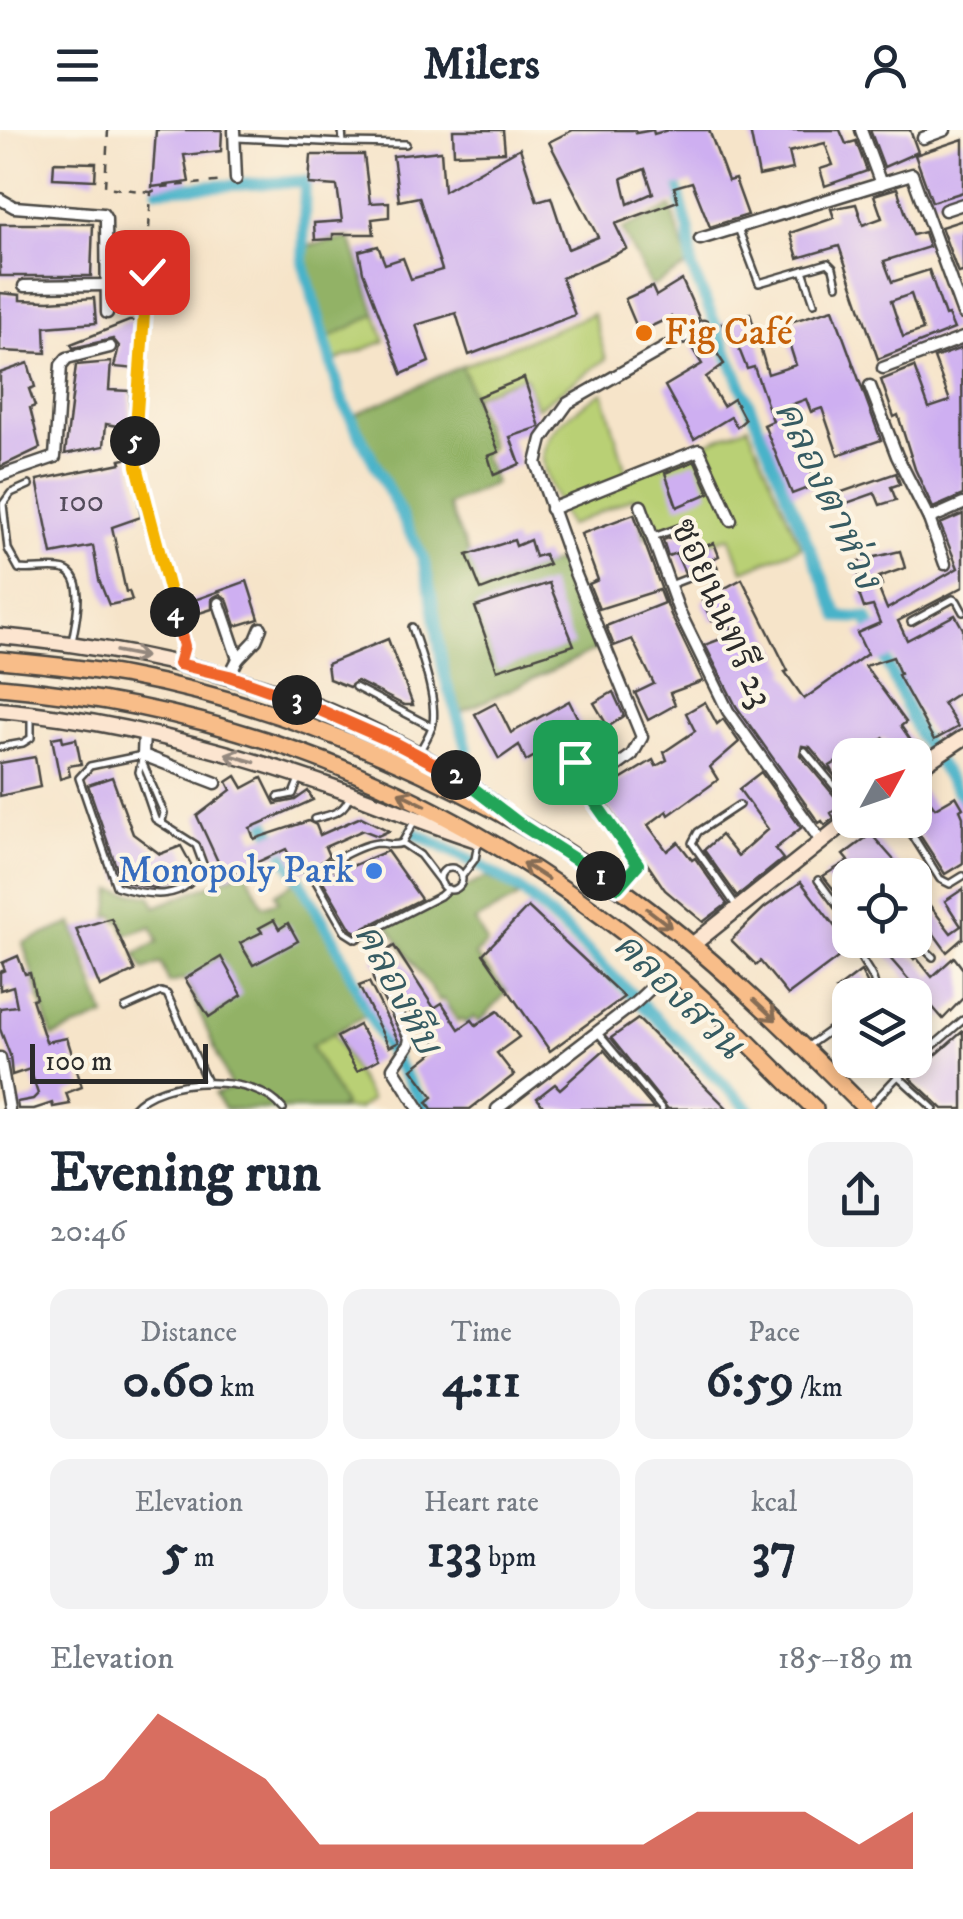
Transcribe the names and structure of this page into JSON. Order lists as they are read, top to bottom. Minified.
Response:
{"streets":{"street":["ซอยนนทรี 23"]},"water":["คลองตาห่วง","คลองหีบ","คลองสวน"],"places":["Fig Café","Monopoly Park"],"house_numbers":["100"],"scale_bar":"100 m","north":"top right","page":{"header":"Milers","pins":["5","4","3","2","1"],"scale":"100 m","heading":["Evening run","20:46"],"stats":[["Distance","0.60 km"],["Time","4:11"],["Pace","6:59 /km"],["Elevation","5 m"],["Heart rate","133 bpm"],["kcal","37"]],"chart":["Elevation","185–189 m"]}}
